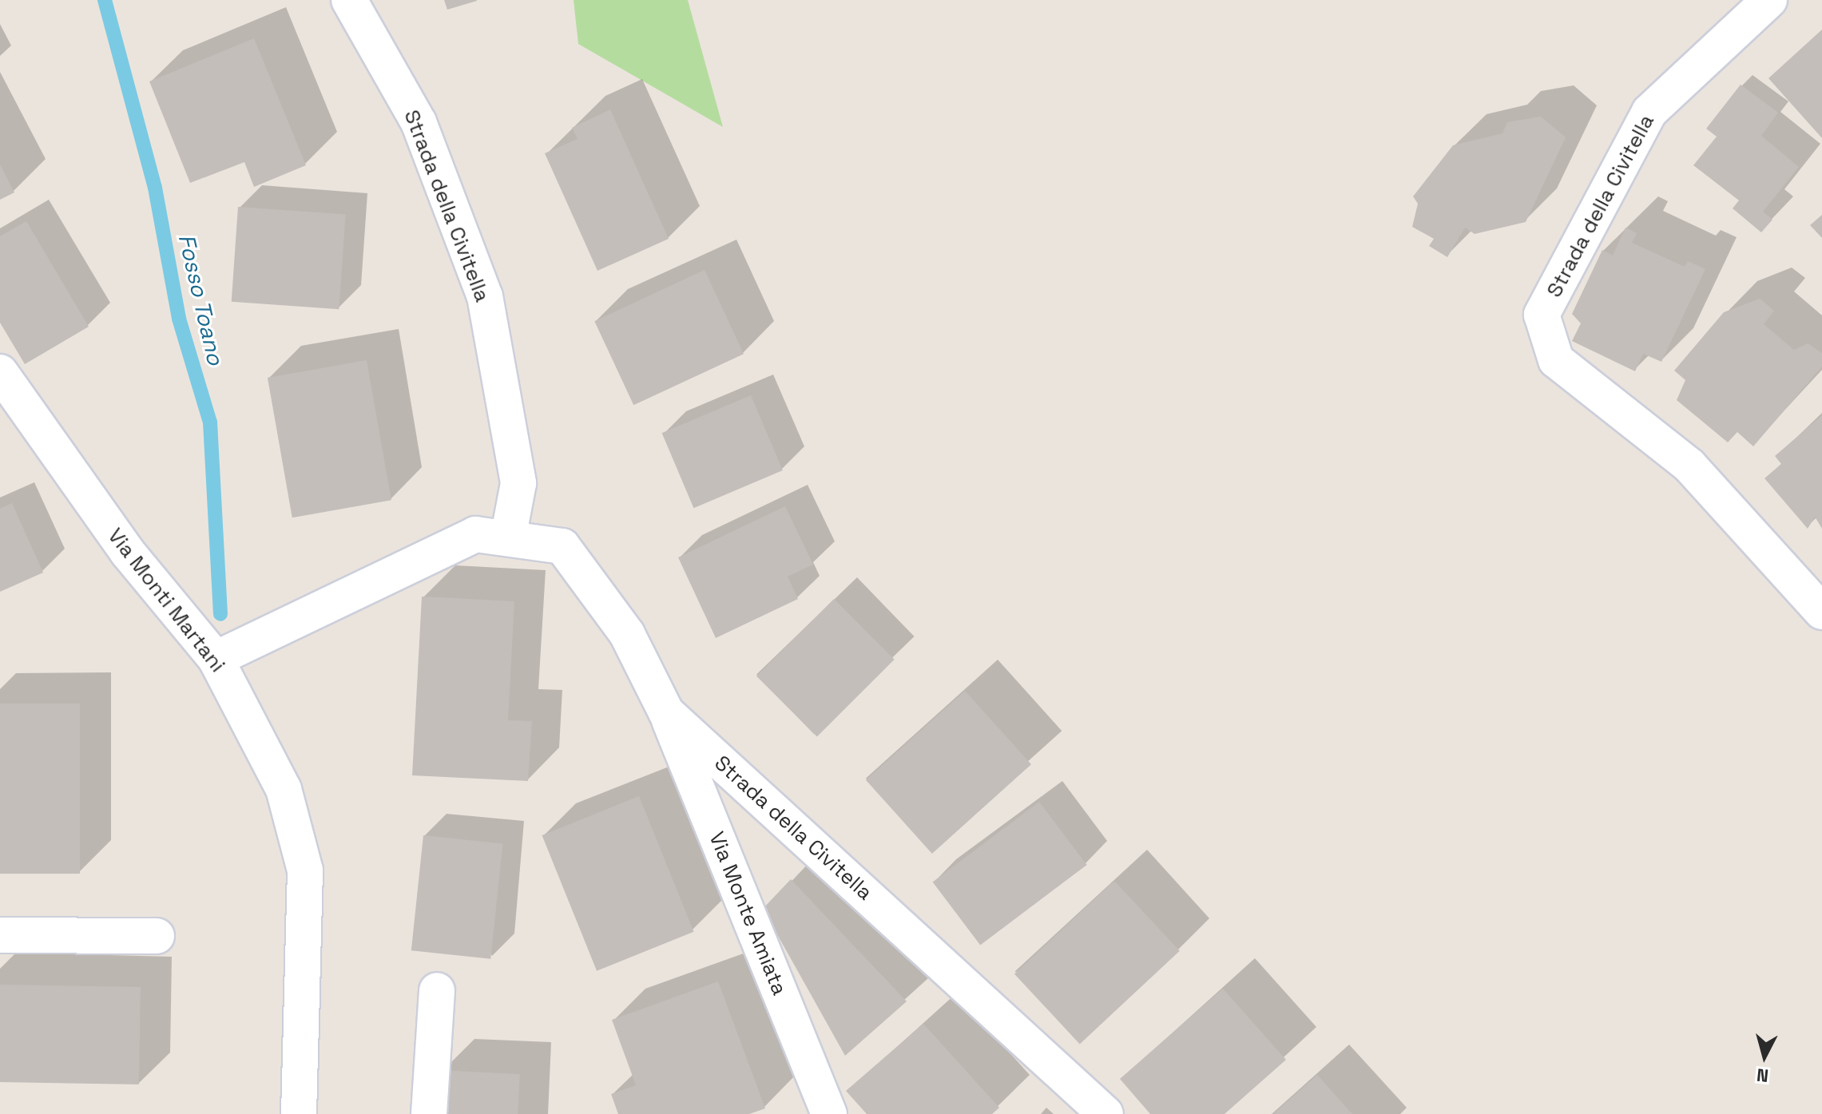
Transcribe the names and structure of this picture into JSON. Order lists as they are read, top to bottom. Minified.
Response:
{"streets":{"street":["Strada della Civitella","Via Monti Martani","Via Monte Amiata"]},"crossings":[["Strada della Civitella","Via Monti Martani"],["Strada della Civitella","Via Monte Amiata"]],"water":["Fosso Toano"],"north":"bottom"}
